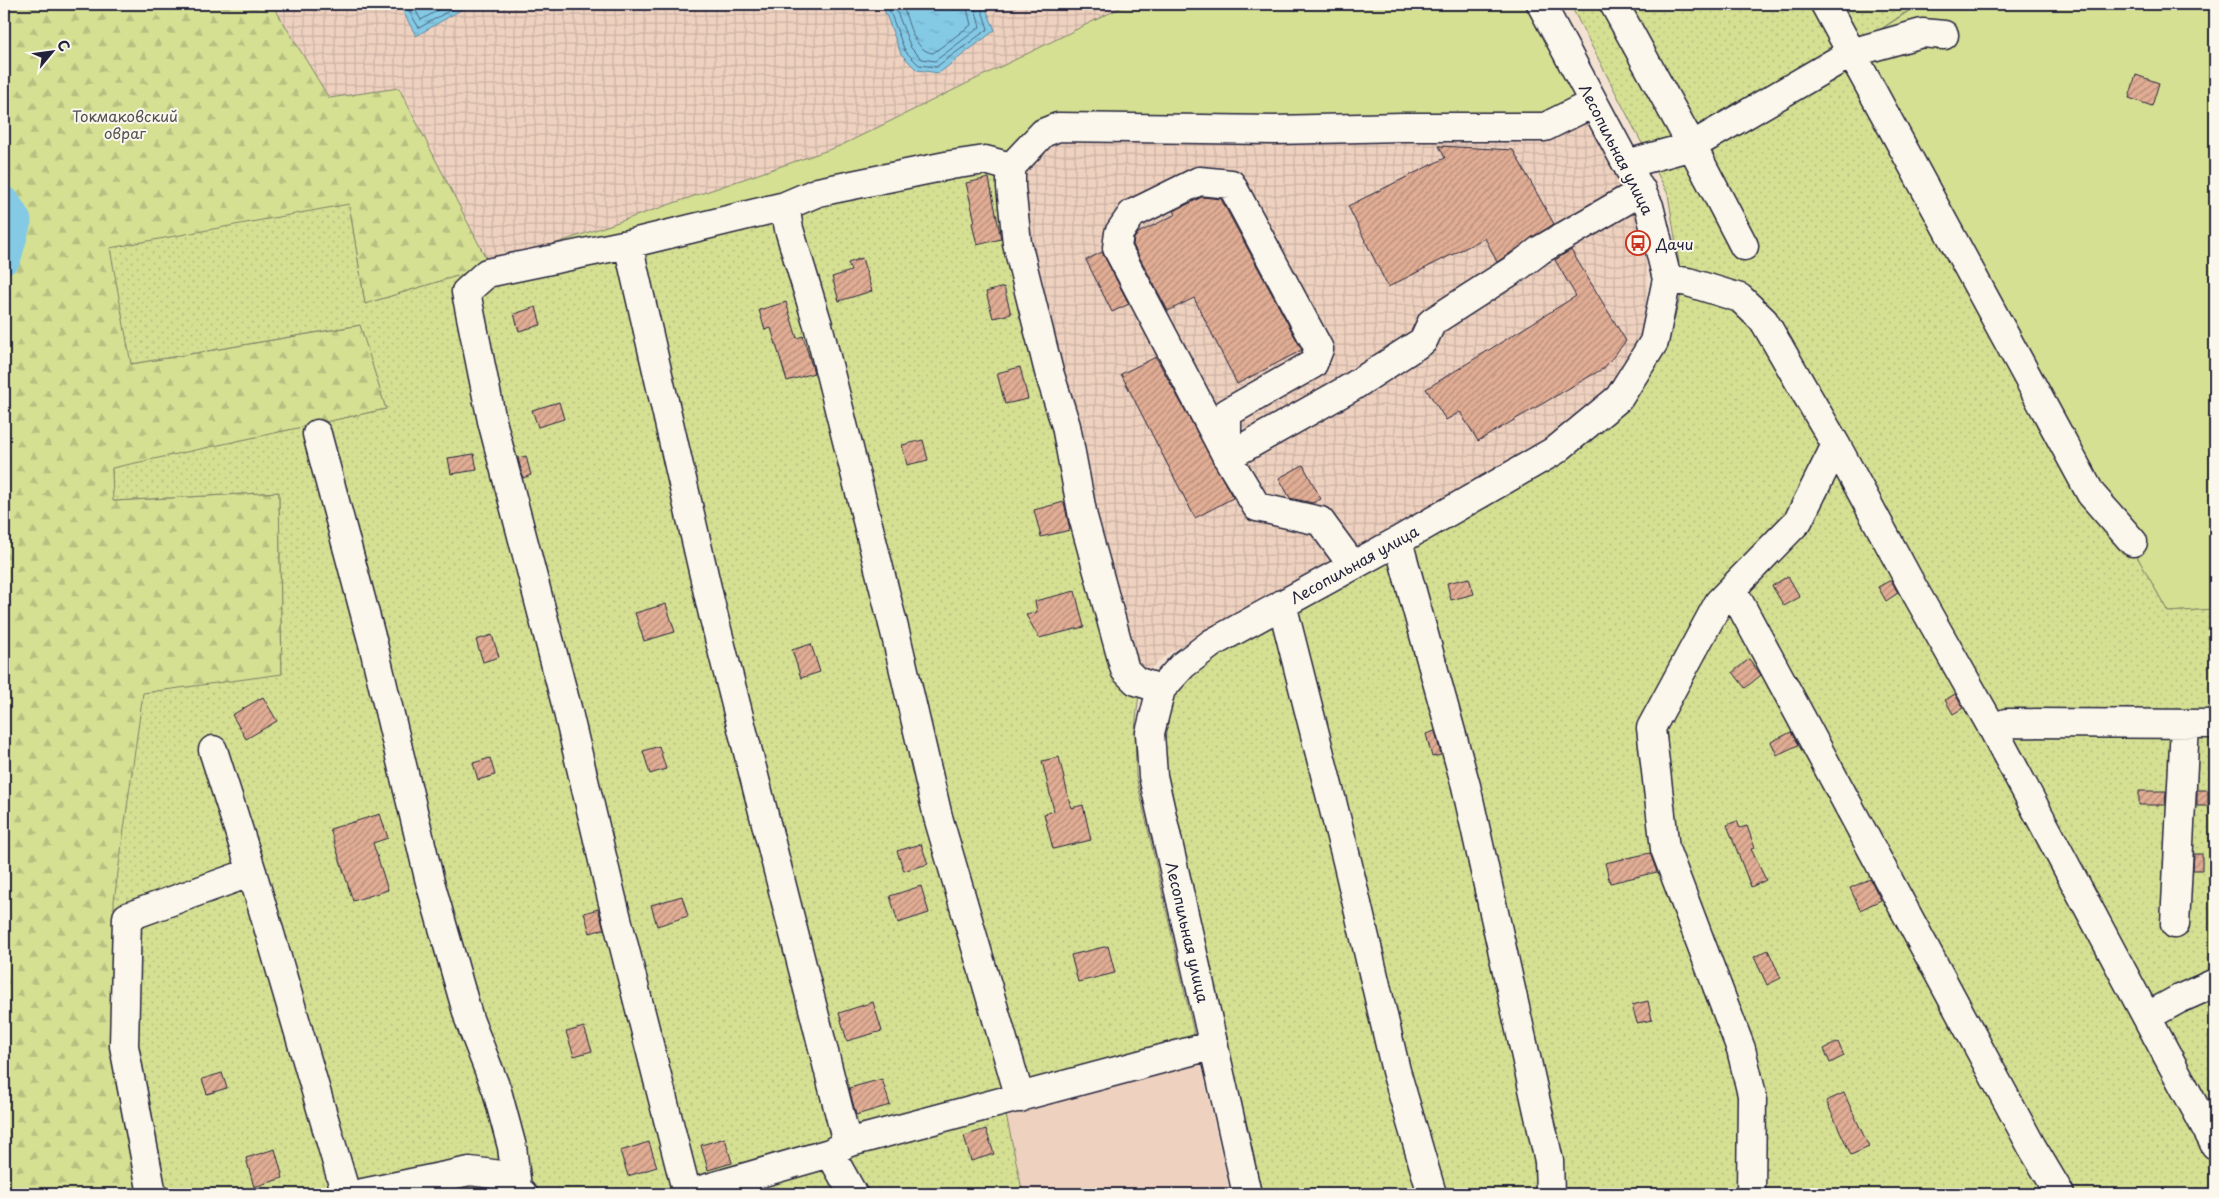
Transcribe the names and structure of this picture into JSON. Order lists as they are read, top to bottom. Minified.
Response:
{"streets":{"street":["Лесопильная улица"]},"parks":["Токмаковский овраг"],"places":{"bus stop":["Дачи"]},"north":"top right"}
